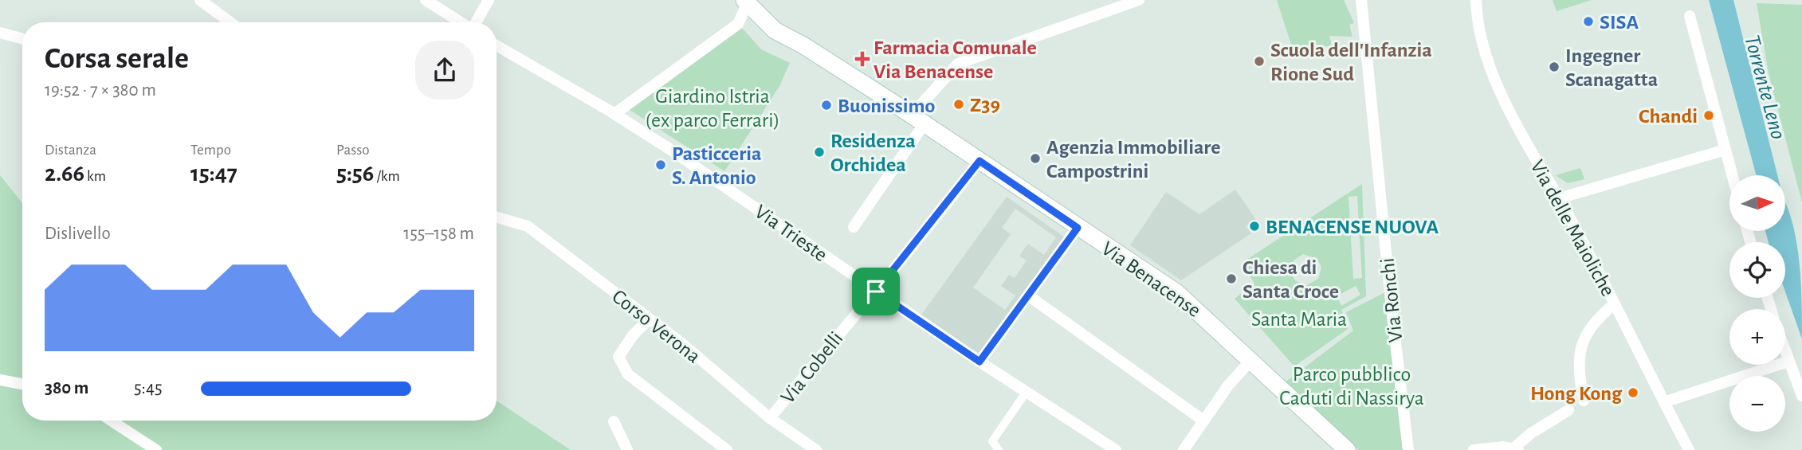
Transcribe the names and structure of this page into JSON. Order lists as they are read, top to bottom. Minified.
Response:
{"streets":{"main road":["Via Benacense"],"street":["Via delle Maioliche","Via Trieste","Via Ronchi","Corso Verona","Via Cobelli"]},"crossings":[["Via Trieste","Via Cobelli"],["Via Benacense","Via Cobelli"],["Corso Verona","Via Cobelli"]],"water":["Torrente Leno"],"parks":["Giardino Istria (ex parco Ferrari)","Santa Maria","Parco pubblico Caduti di Nassirya"],"places":{"other":["SISA","Scuola dell'Infanzia Rione Sud","Ingegner Scanagatta","Z39","Buonissimo","Chandi","Residenza Orchidea","Agenzia Immobiliare Campostrini","Pasticceria S. Antonio","BENACENSE NUOVA","Chiesa di Santa Croce","Hong Kong"],"health":["Farmacia Comunale Via Benacense"]},"north":"right","page":{"heading":["Corsa serale","19:52 · 7 × 380 m"],"stats":[["Distanza","2.66 km"],["Tempo","15:47"],["Passo","5:56 /km"]],"map_buttons":["+","−"],"chart":["Dislivello","155–158 m"],"list":[{"name":"380 m","note":"5:45"}]}}
